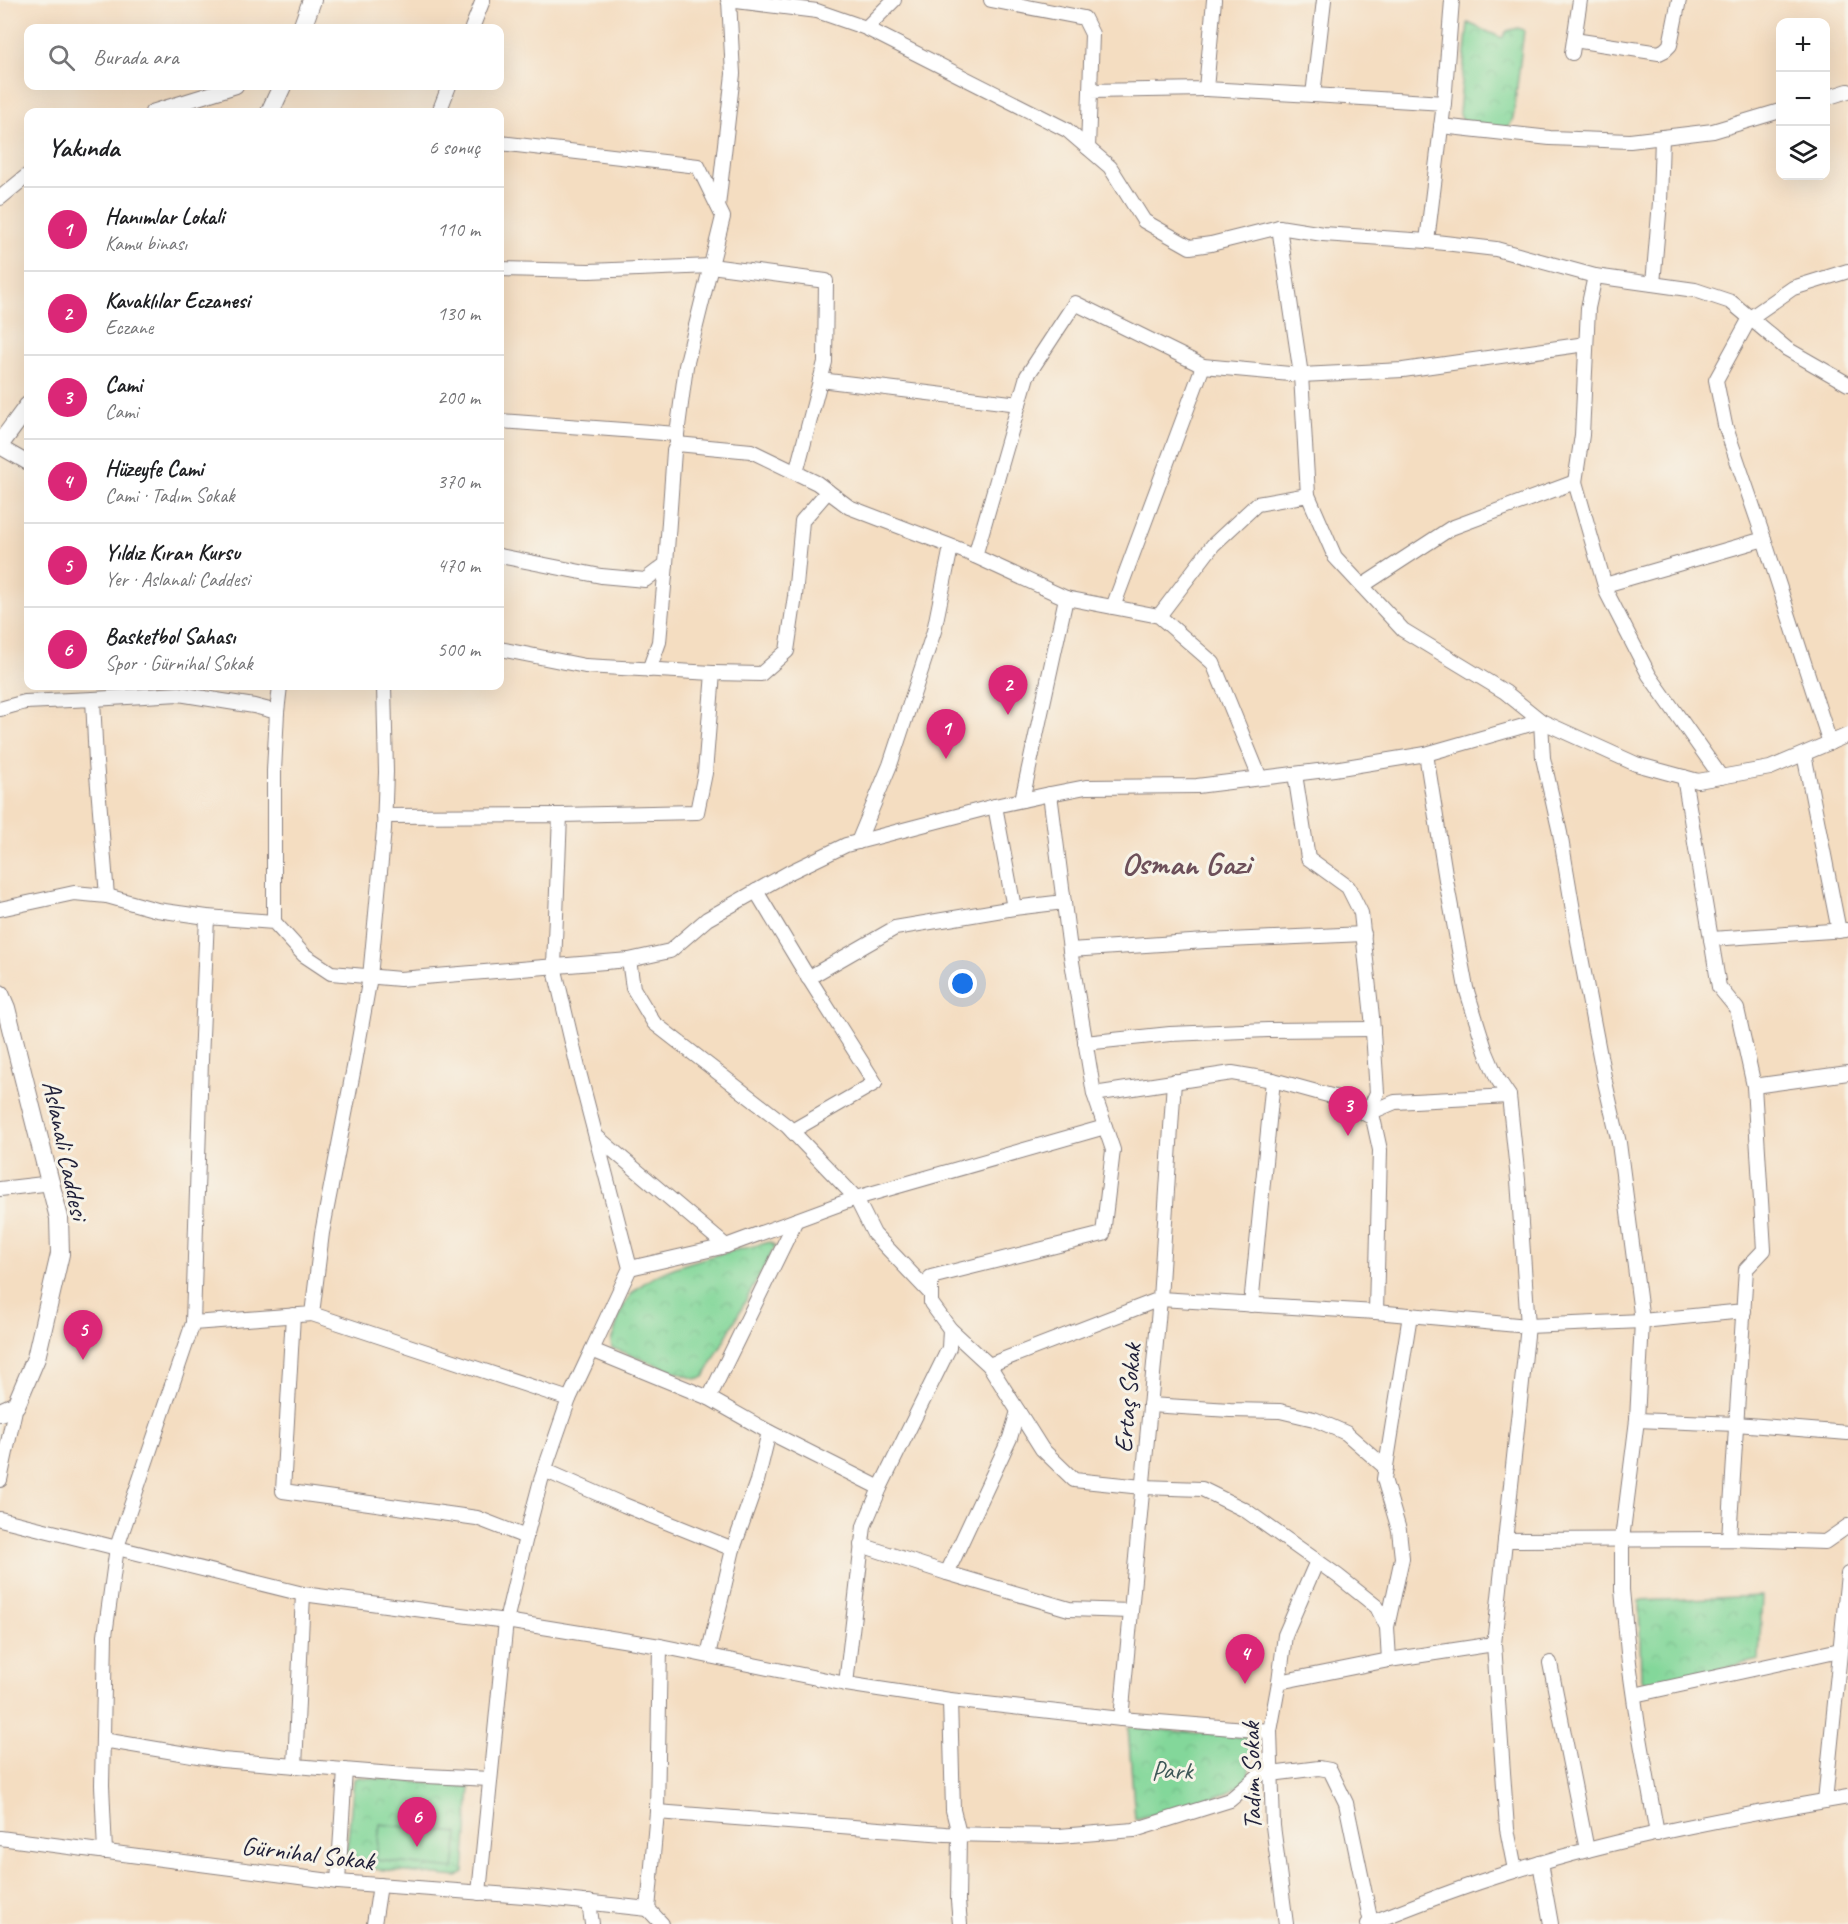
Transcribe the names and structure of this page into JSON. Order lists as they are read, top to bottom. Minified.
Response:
{"streets":{"street":["Aslanali Caddesi","Ertaş Sokak","Tadım Sokak","Gürnihal Sokak"]},"districts":["Osman Gazi"],"parks":["Park"],"page":{"map_buttons":["+","−"],"search":"Burada ara","heading":["Yakında","6 sonuç"],"list":[{"mark":"1","name":"Hanımlar Lokali","note":"Kamu binası","value":"110 m"},{"mark":"2","name":"Kavaklılar Eczanesi","note":"Eczane","value":"130 m"},{"mark":"3","name":"Cami","note":"Cami","value":"200 m"},{"mark":"4","name":"Hüzeyfe Cami","note":"Cami · Tadım Sokak","value":"370 m"},{"mark":"5","name":"Yıldız Kıran Kursu","note":"Yer · Aslanali Caddesi","value":"470 m"},{"mark":"6","name":"Basketbol Sahası","note":"Spor · Gürnihal Sokak","value":"500 m"}],"pins":["2","1","3","5","4","6"]}}
